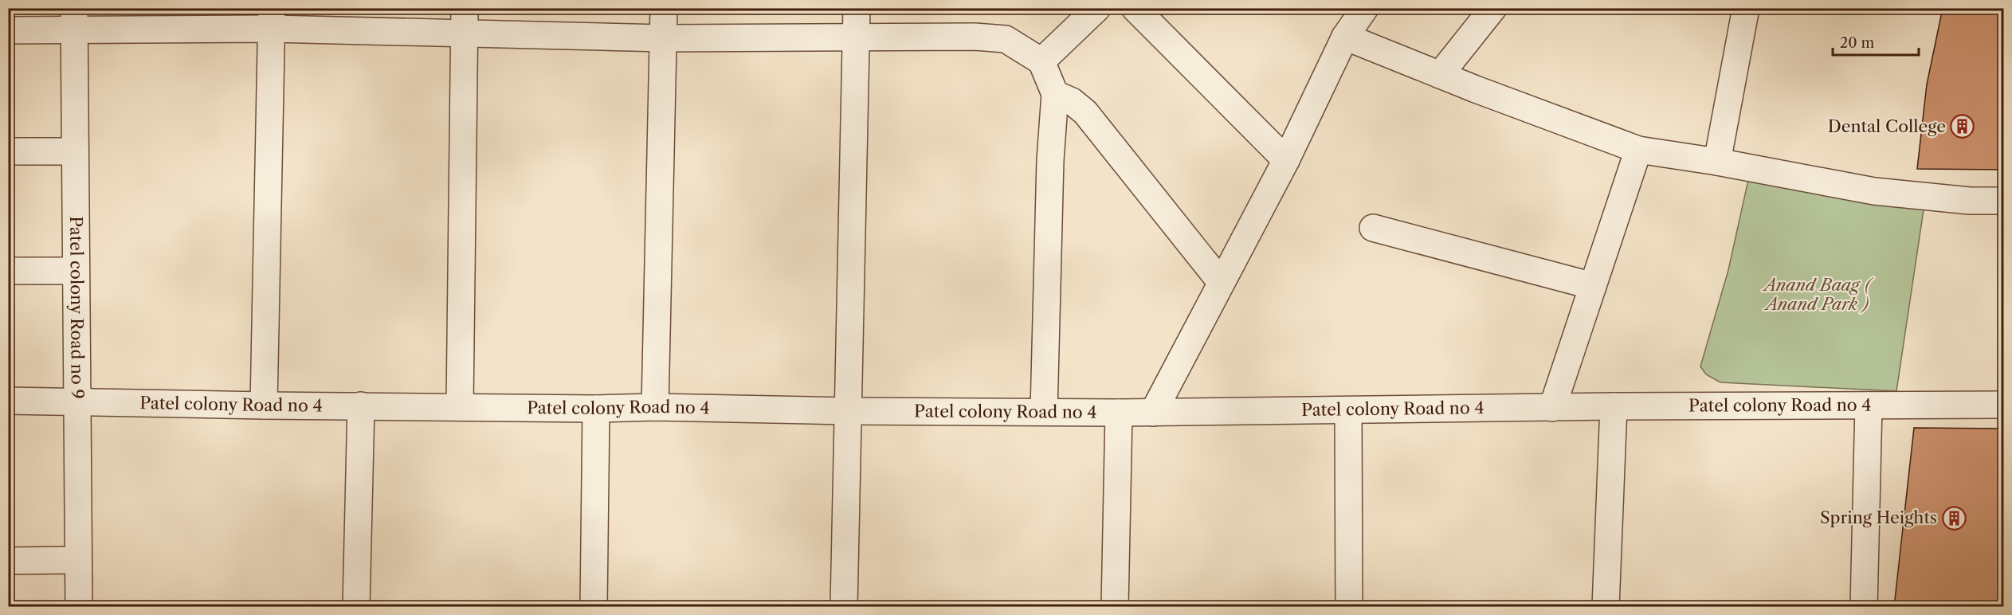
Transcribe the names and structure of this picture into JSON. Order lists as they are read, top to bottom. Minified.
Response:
{"streets":{"street":["Patel colony Road no 9","Patel colony Road no 4"]},"crossings":[["Patel colony Road no 9","Patel colony Road no 4"]],"parks":["Anand Baag ( Anand Park )"],"places":{"building":["Dental College","Spring Heights"]},"scale_bar":"20 m"}
